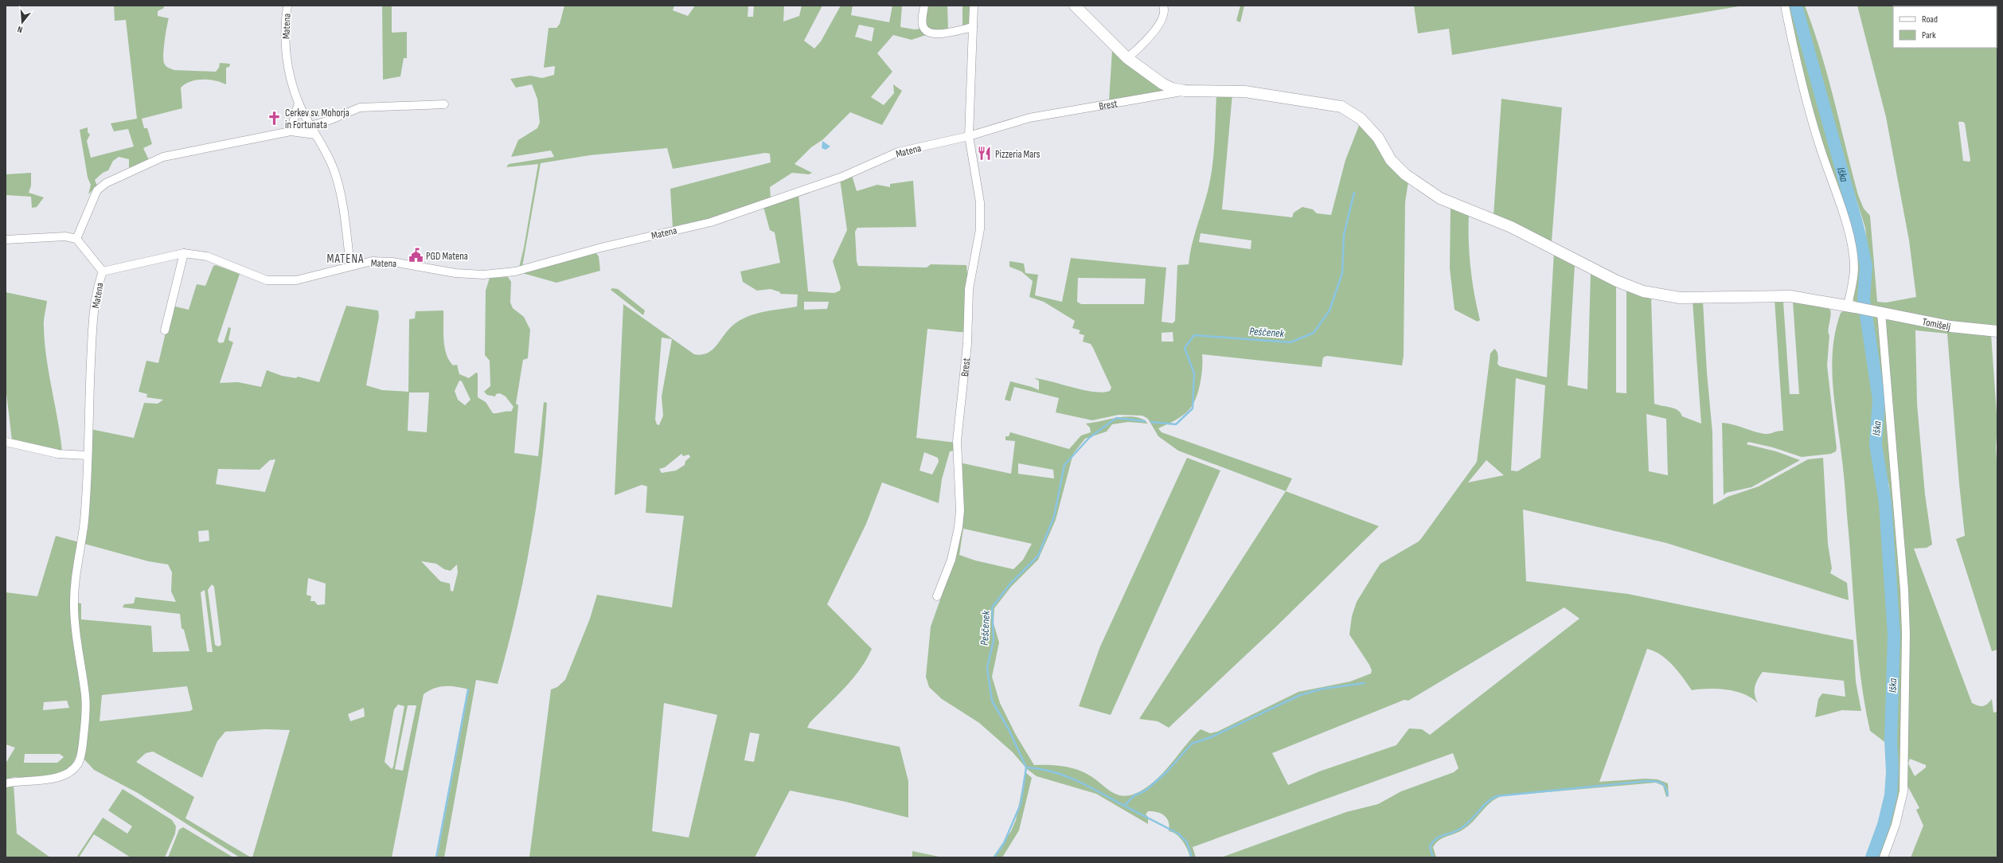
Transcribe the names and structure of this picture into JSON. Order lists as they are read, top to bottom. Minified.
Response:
{"streets":{"street":["Matena","Brest","Tomišelj"]},"crossings":[["Matena","Brest"],["Brest","Tomišelj"]],"districts":["MATENA"],"water":["Iška","Peščenek"],"places":{"church":["Cerkev sv. Mohorja in Fortunata"],"restaurant":["Pizzeria Mars"],"public building":["PGD Matena"]},"legend":["Road","Park"],"north":"bottom"}
